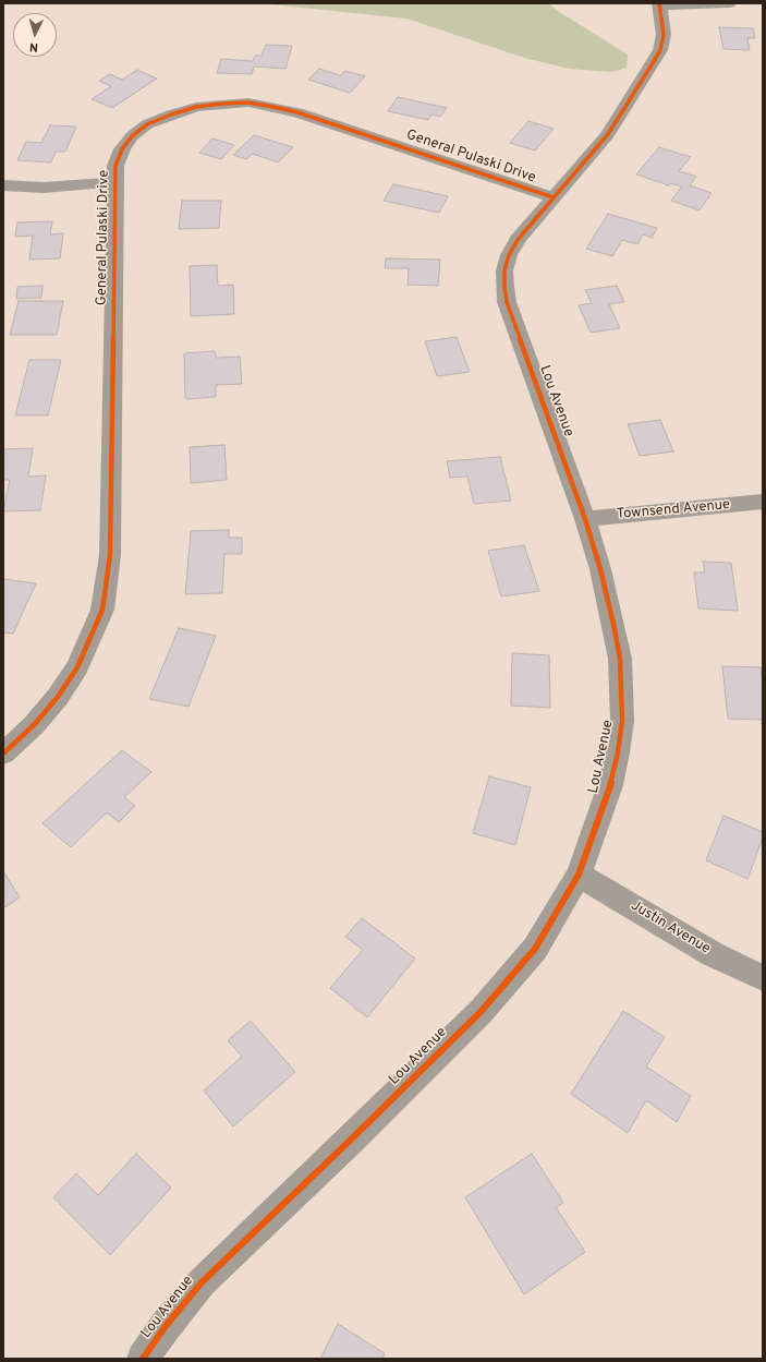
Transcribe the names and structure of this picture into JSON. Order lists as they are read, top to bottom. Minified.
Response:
{"streets":{"street":["General Pulaski Drive","Lou Avenue","Townsend Avenue","Justin Avenue"]},"crossings":[["General Pulaski Drive","Lou Avenue"],["Lou Avenue","Townsend Avenue"],["Lou Avenue","Justin Avenue"]],"north":"bottom"}
